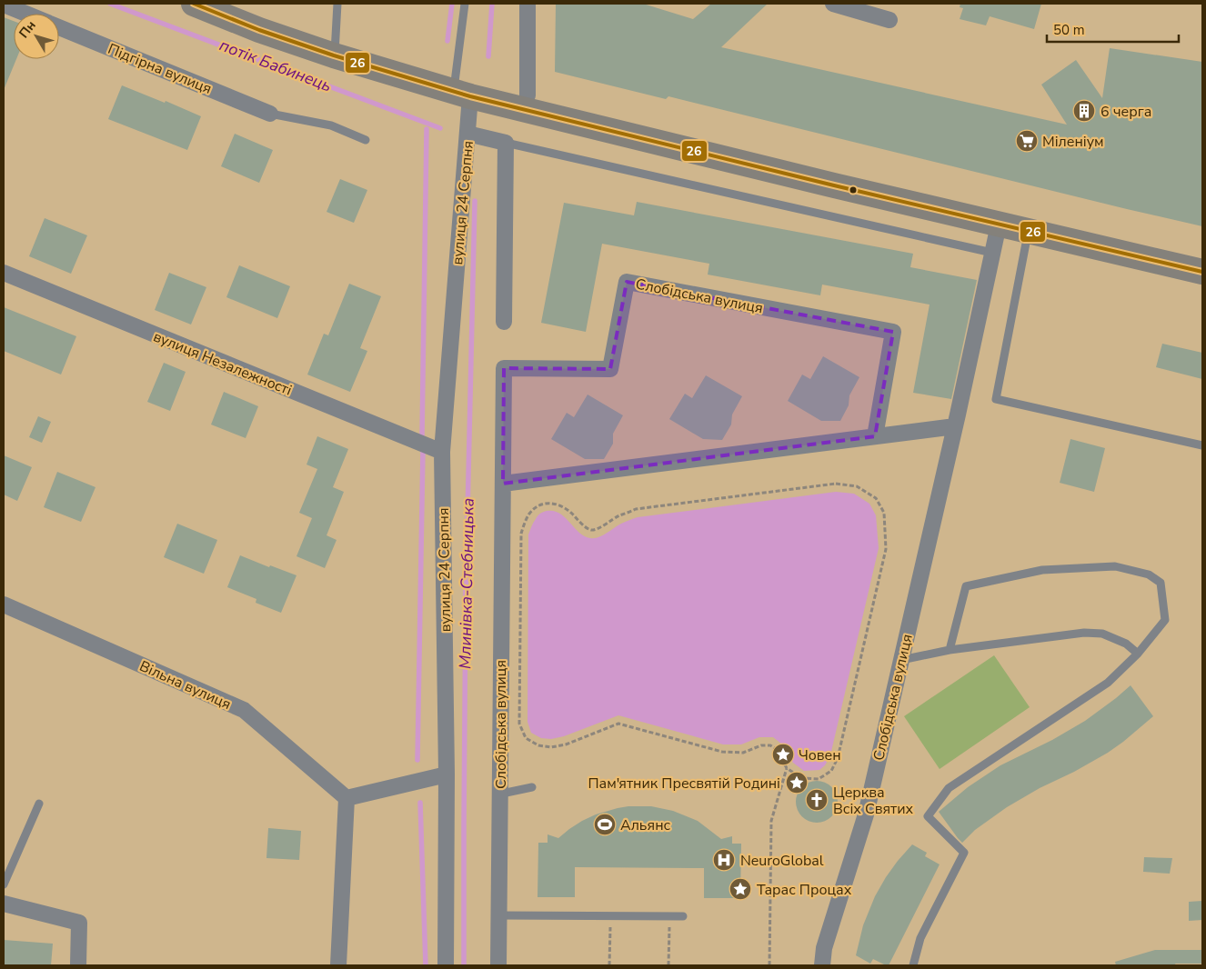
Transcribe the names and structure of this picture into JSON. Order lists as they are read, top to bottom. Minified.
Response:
{"streets":{"street":["Підгірна вулиця","вулиця 24 Серпня","Слобідська вулиця","вулиця Незалежності","Вільна вулиця"]},"crossings":[["вулиця 24 Серпня","вулиця Незалежності"]],"water":["потік Бабинець","Млинівка-Стебницька"],"places":{"building":["6 черга"],"supermarket":["Міленіум"],"place":["Човен","Пам'ятник Пресвятій Родині","Тарас Процах"],"church":["Церква Всіх Святих"],"sports":["Альянс"],"hospital":["NeuroGlobal"]},"lines":["transit line 26"],"scale_bar":"50 m","north":"top left"}
